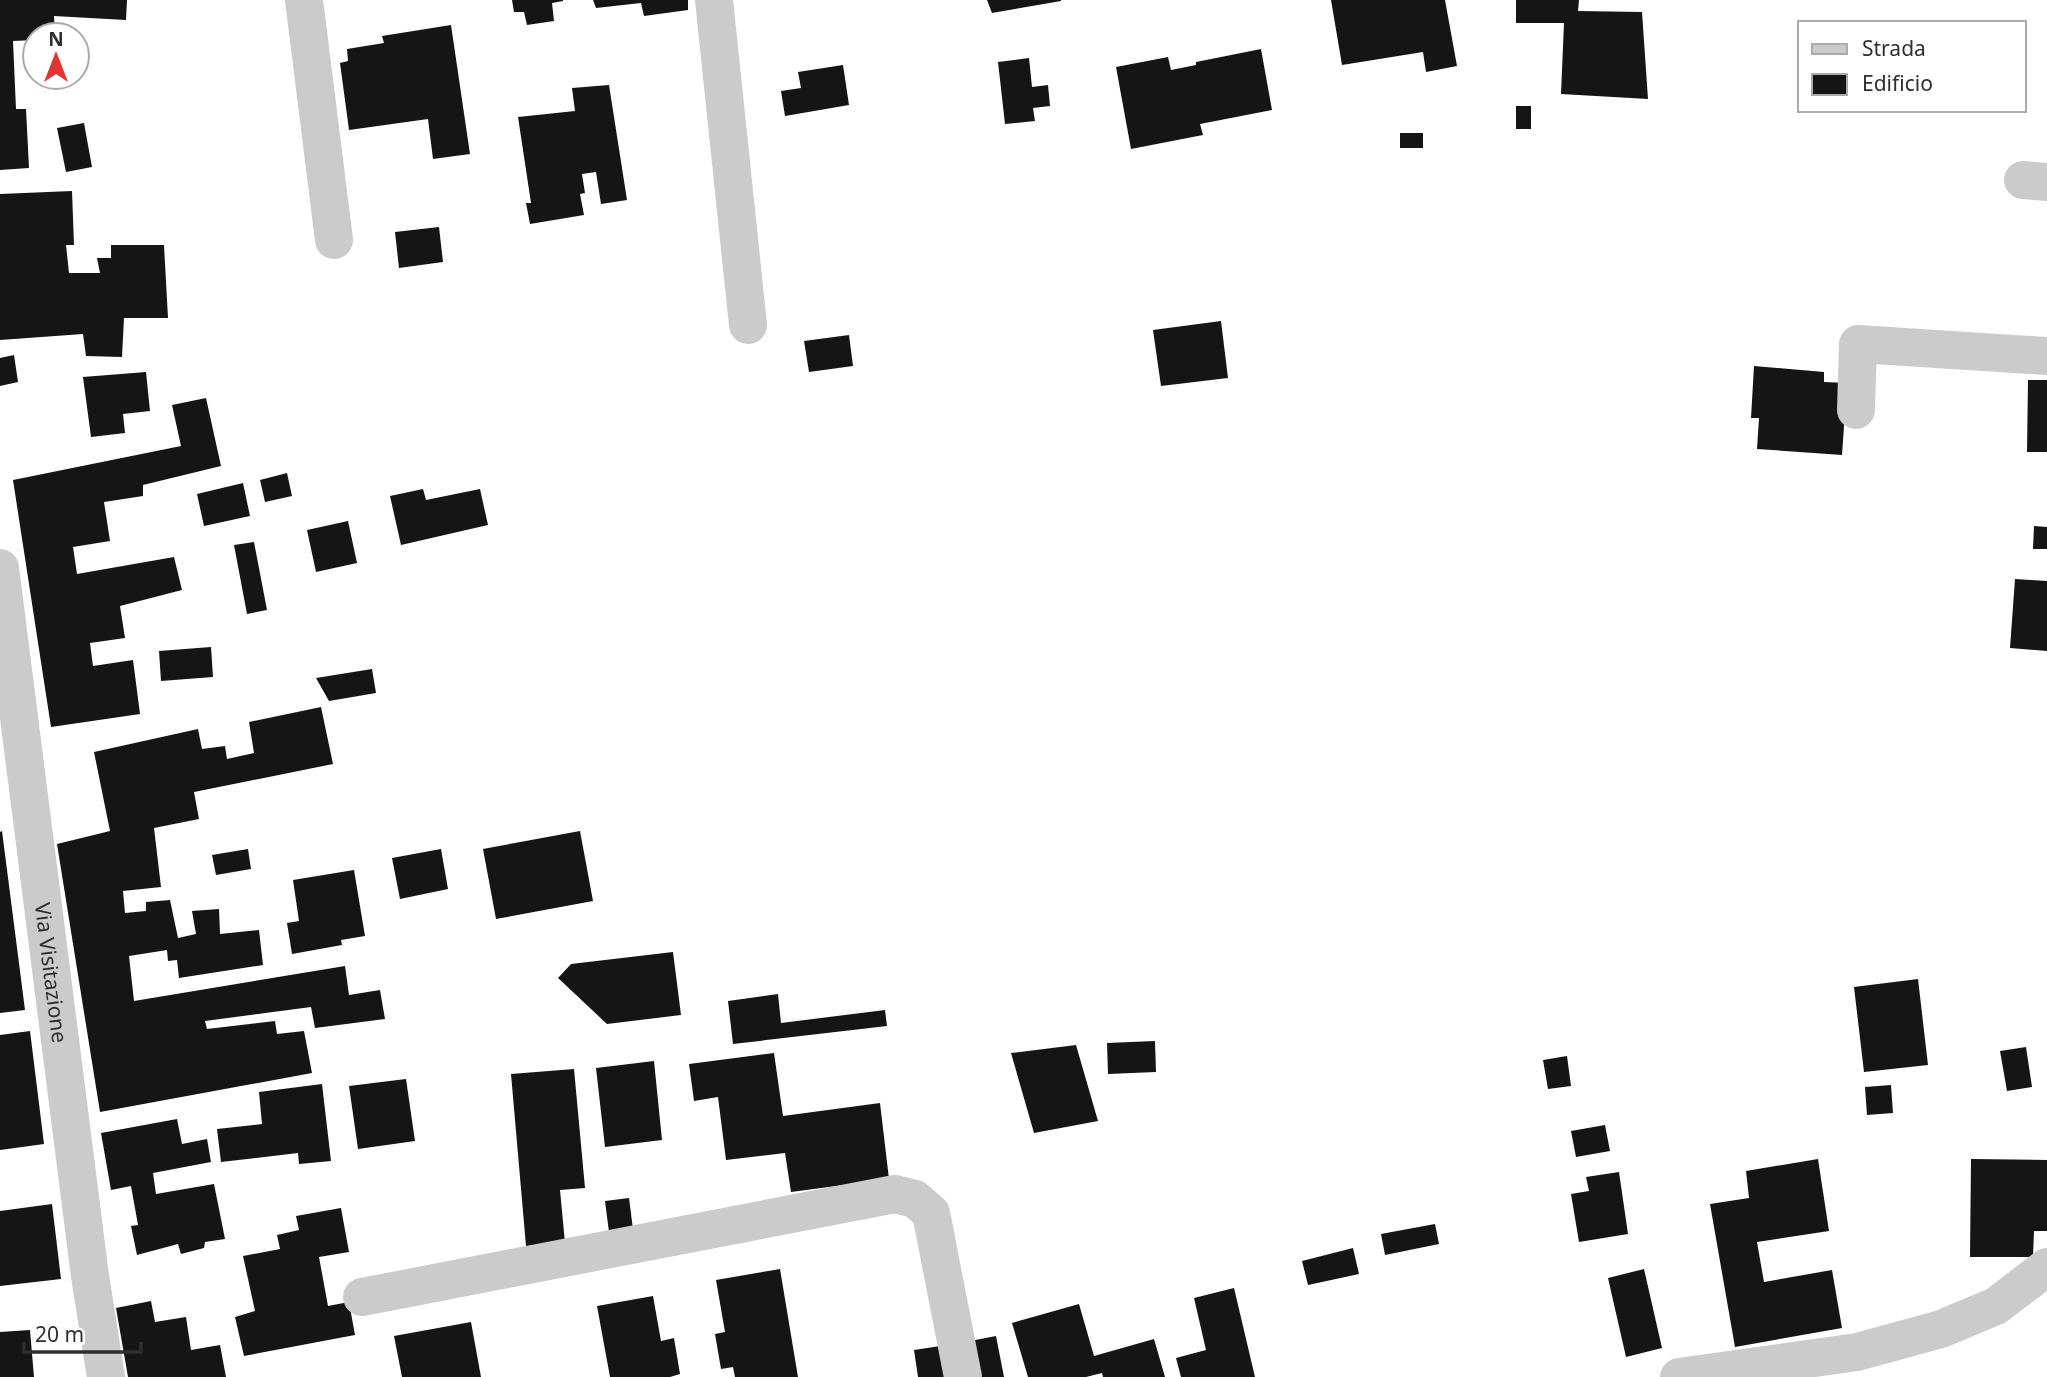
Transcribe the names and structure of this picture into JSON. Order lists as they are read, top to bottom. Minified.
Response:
{"streets":{"street":["Via Visitazione"]},"legend":["Strada","Edificio"],"scale_bar":"20 m","north":"top"}
